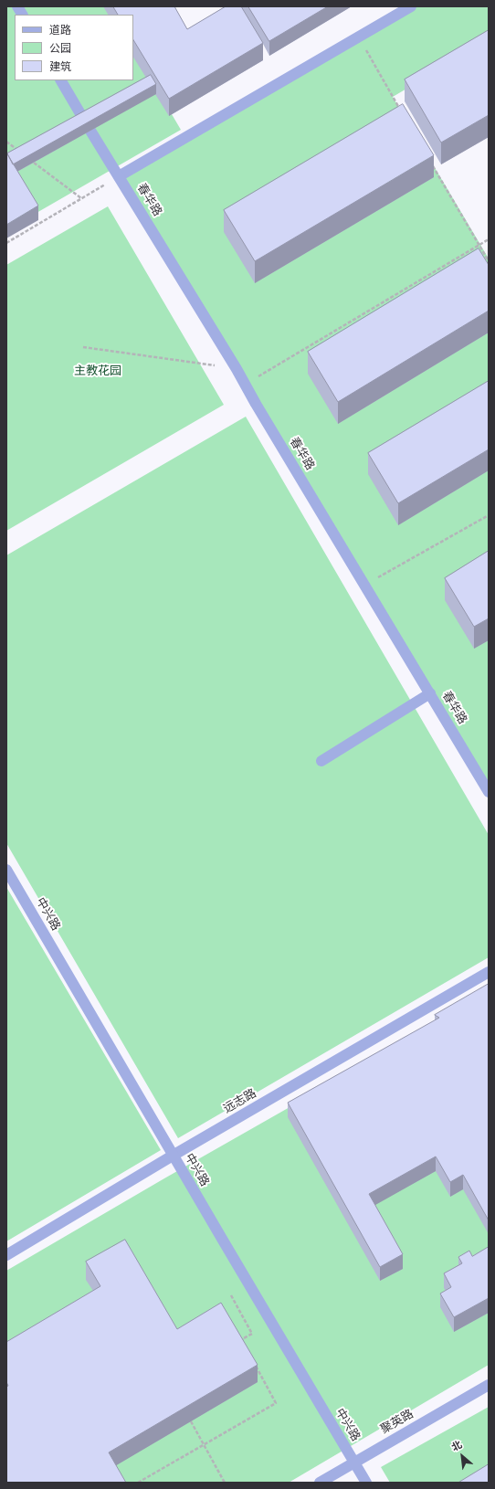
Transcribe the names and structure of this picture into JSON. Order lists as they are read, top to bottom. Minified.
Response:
{"streets":{"street":["春华路","中兴路","远志路","聚英路"]},"crossings":[["中兴路","远志路"],["中兴路","聚英路"]],"parks":["主教花园"],"legend":["道路","公园","建筑"],"north":"top left"}
